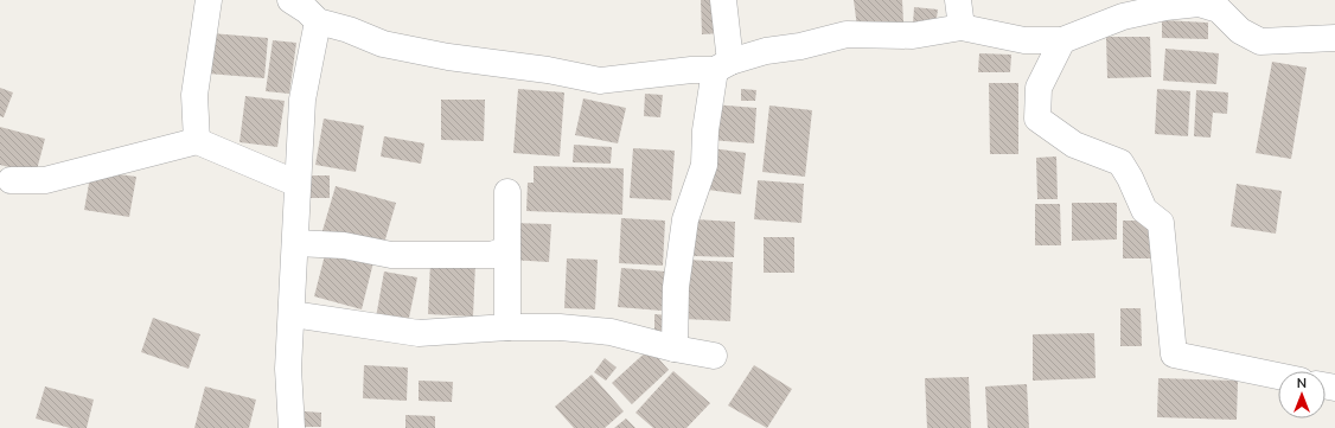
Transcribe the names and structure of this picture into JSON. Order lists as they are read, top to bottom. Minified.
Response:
{"north":"top"}
